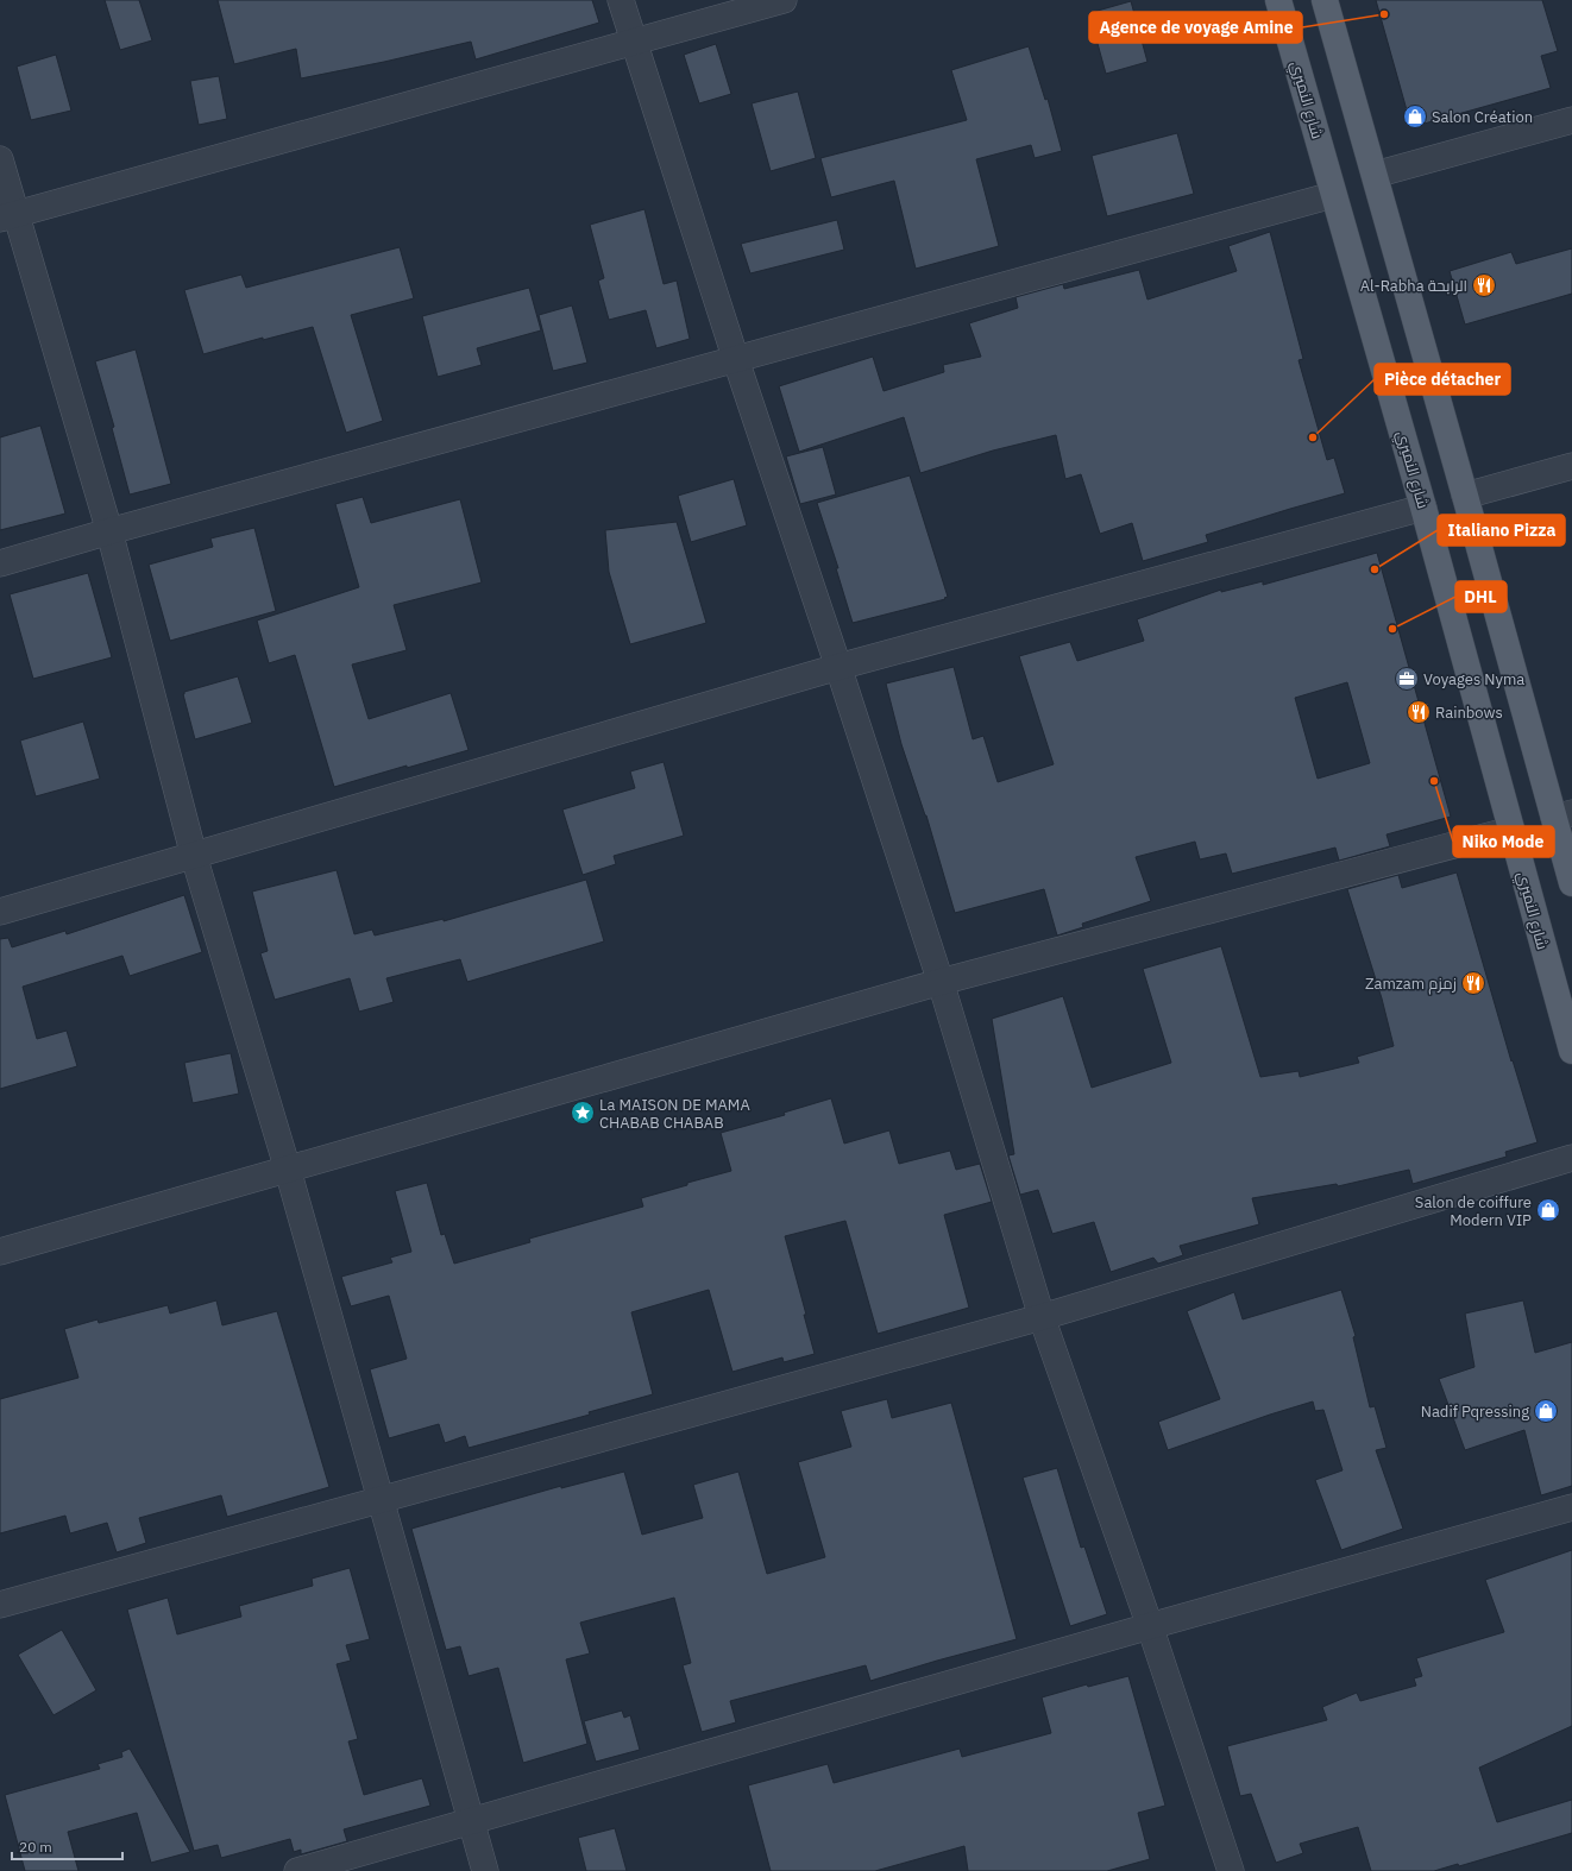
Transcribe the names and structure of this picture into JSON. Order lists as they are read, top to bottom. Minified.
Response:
{"streets":{"main road":["شارع النميري"]},"places":{"other":["Agence de voyage Amine","Pièce détacher","Italiano Pizza","DHL","Niko Mode"],"shop":["Salon Création","Salon de coiffure Modern VIP","Nadif Pqressing"],"restaurant":["Al-Rabha الرابحة","Rainbows","Zamzam زمزم"],"office":["Voyages Nyma"],"place":["La MAISON DE MAMA CHABAB CHABAB"]},"scale_bar":"20 m"}
